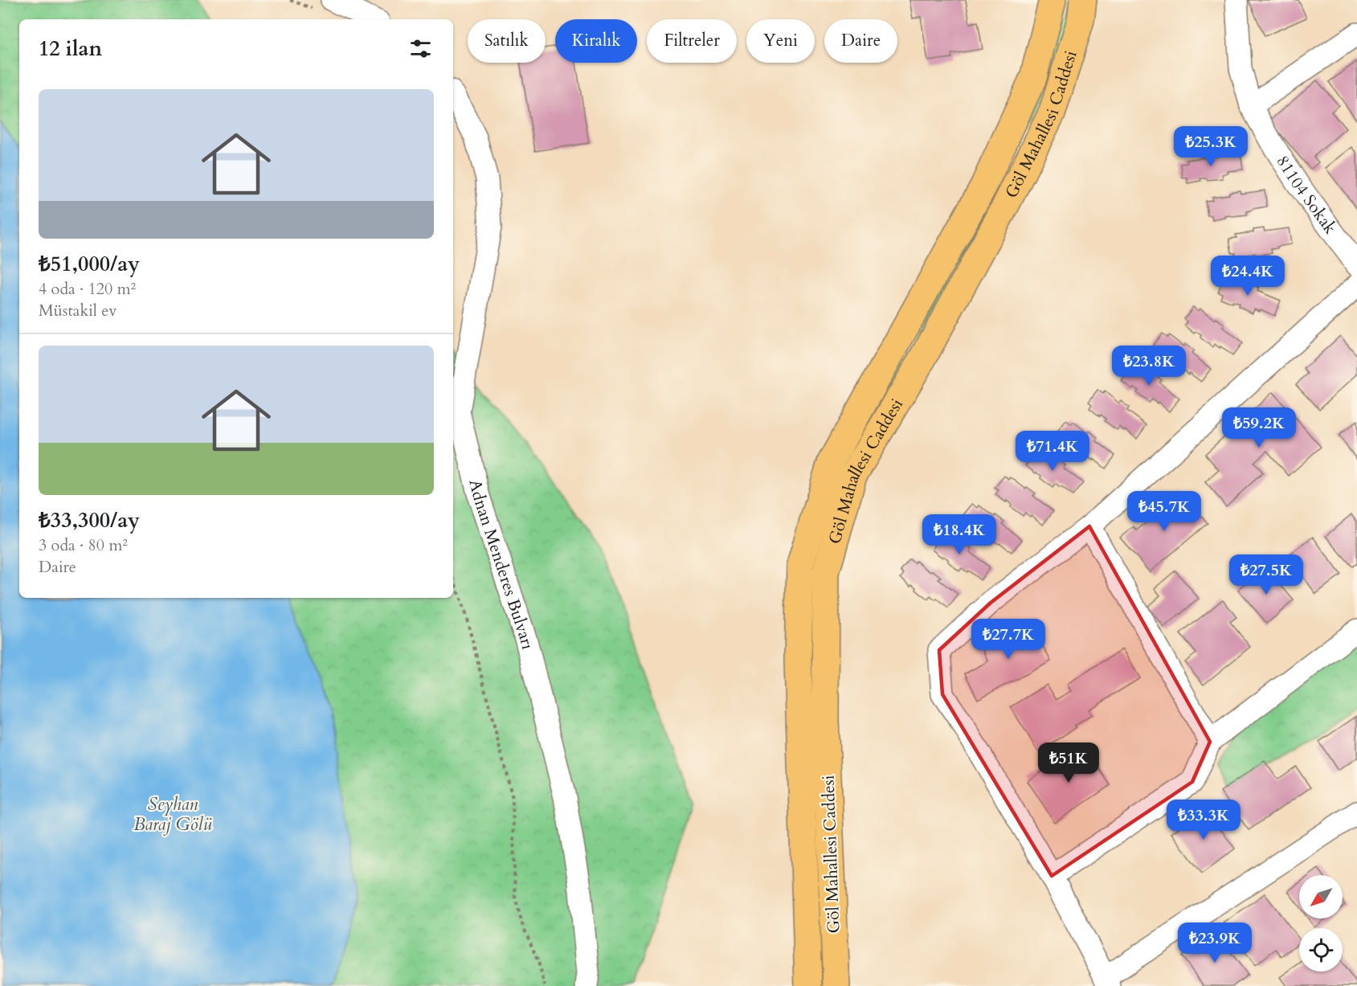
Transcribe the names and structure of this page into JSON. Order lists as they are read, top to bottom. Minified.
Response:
{"streets":{"main road":["Göl Mahallesi Caddesi"],"street":["81104 Sokak","Adnan Menderes Bulvarı"]},"water":["Seyhan Baraj Gölü"],"north":"bottom left","page":{"chip":["Satılık","Kiralık","Filtreler","Yeni","Daire"],"heading":"12 ilan","list":[{"name":"₺51,000/ay","note":"4 oda · 120 m² · Müstakil ev"},{"name":"₺33,300/ay","note":"3 oda · 80 m² · Daire"}],"price":["₺25.3K","₺24.4K","₺23.8K","₺59.2K","₺71.4K","₺45.7K","₺18.4K","₺27.5K","₺27.7K","₺51K","₺33.3K","₺23.9K"]}}
